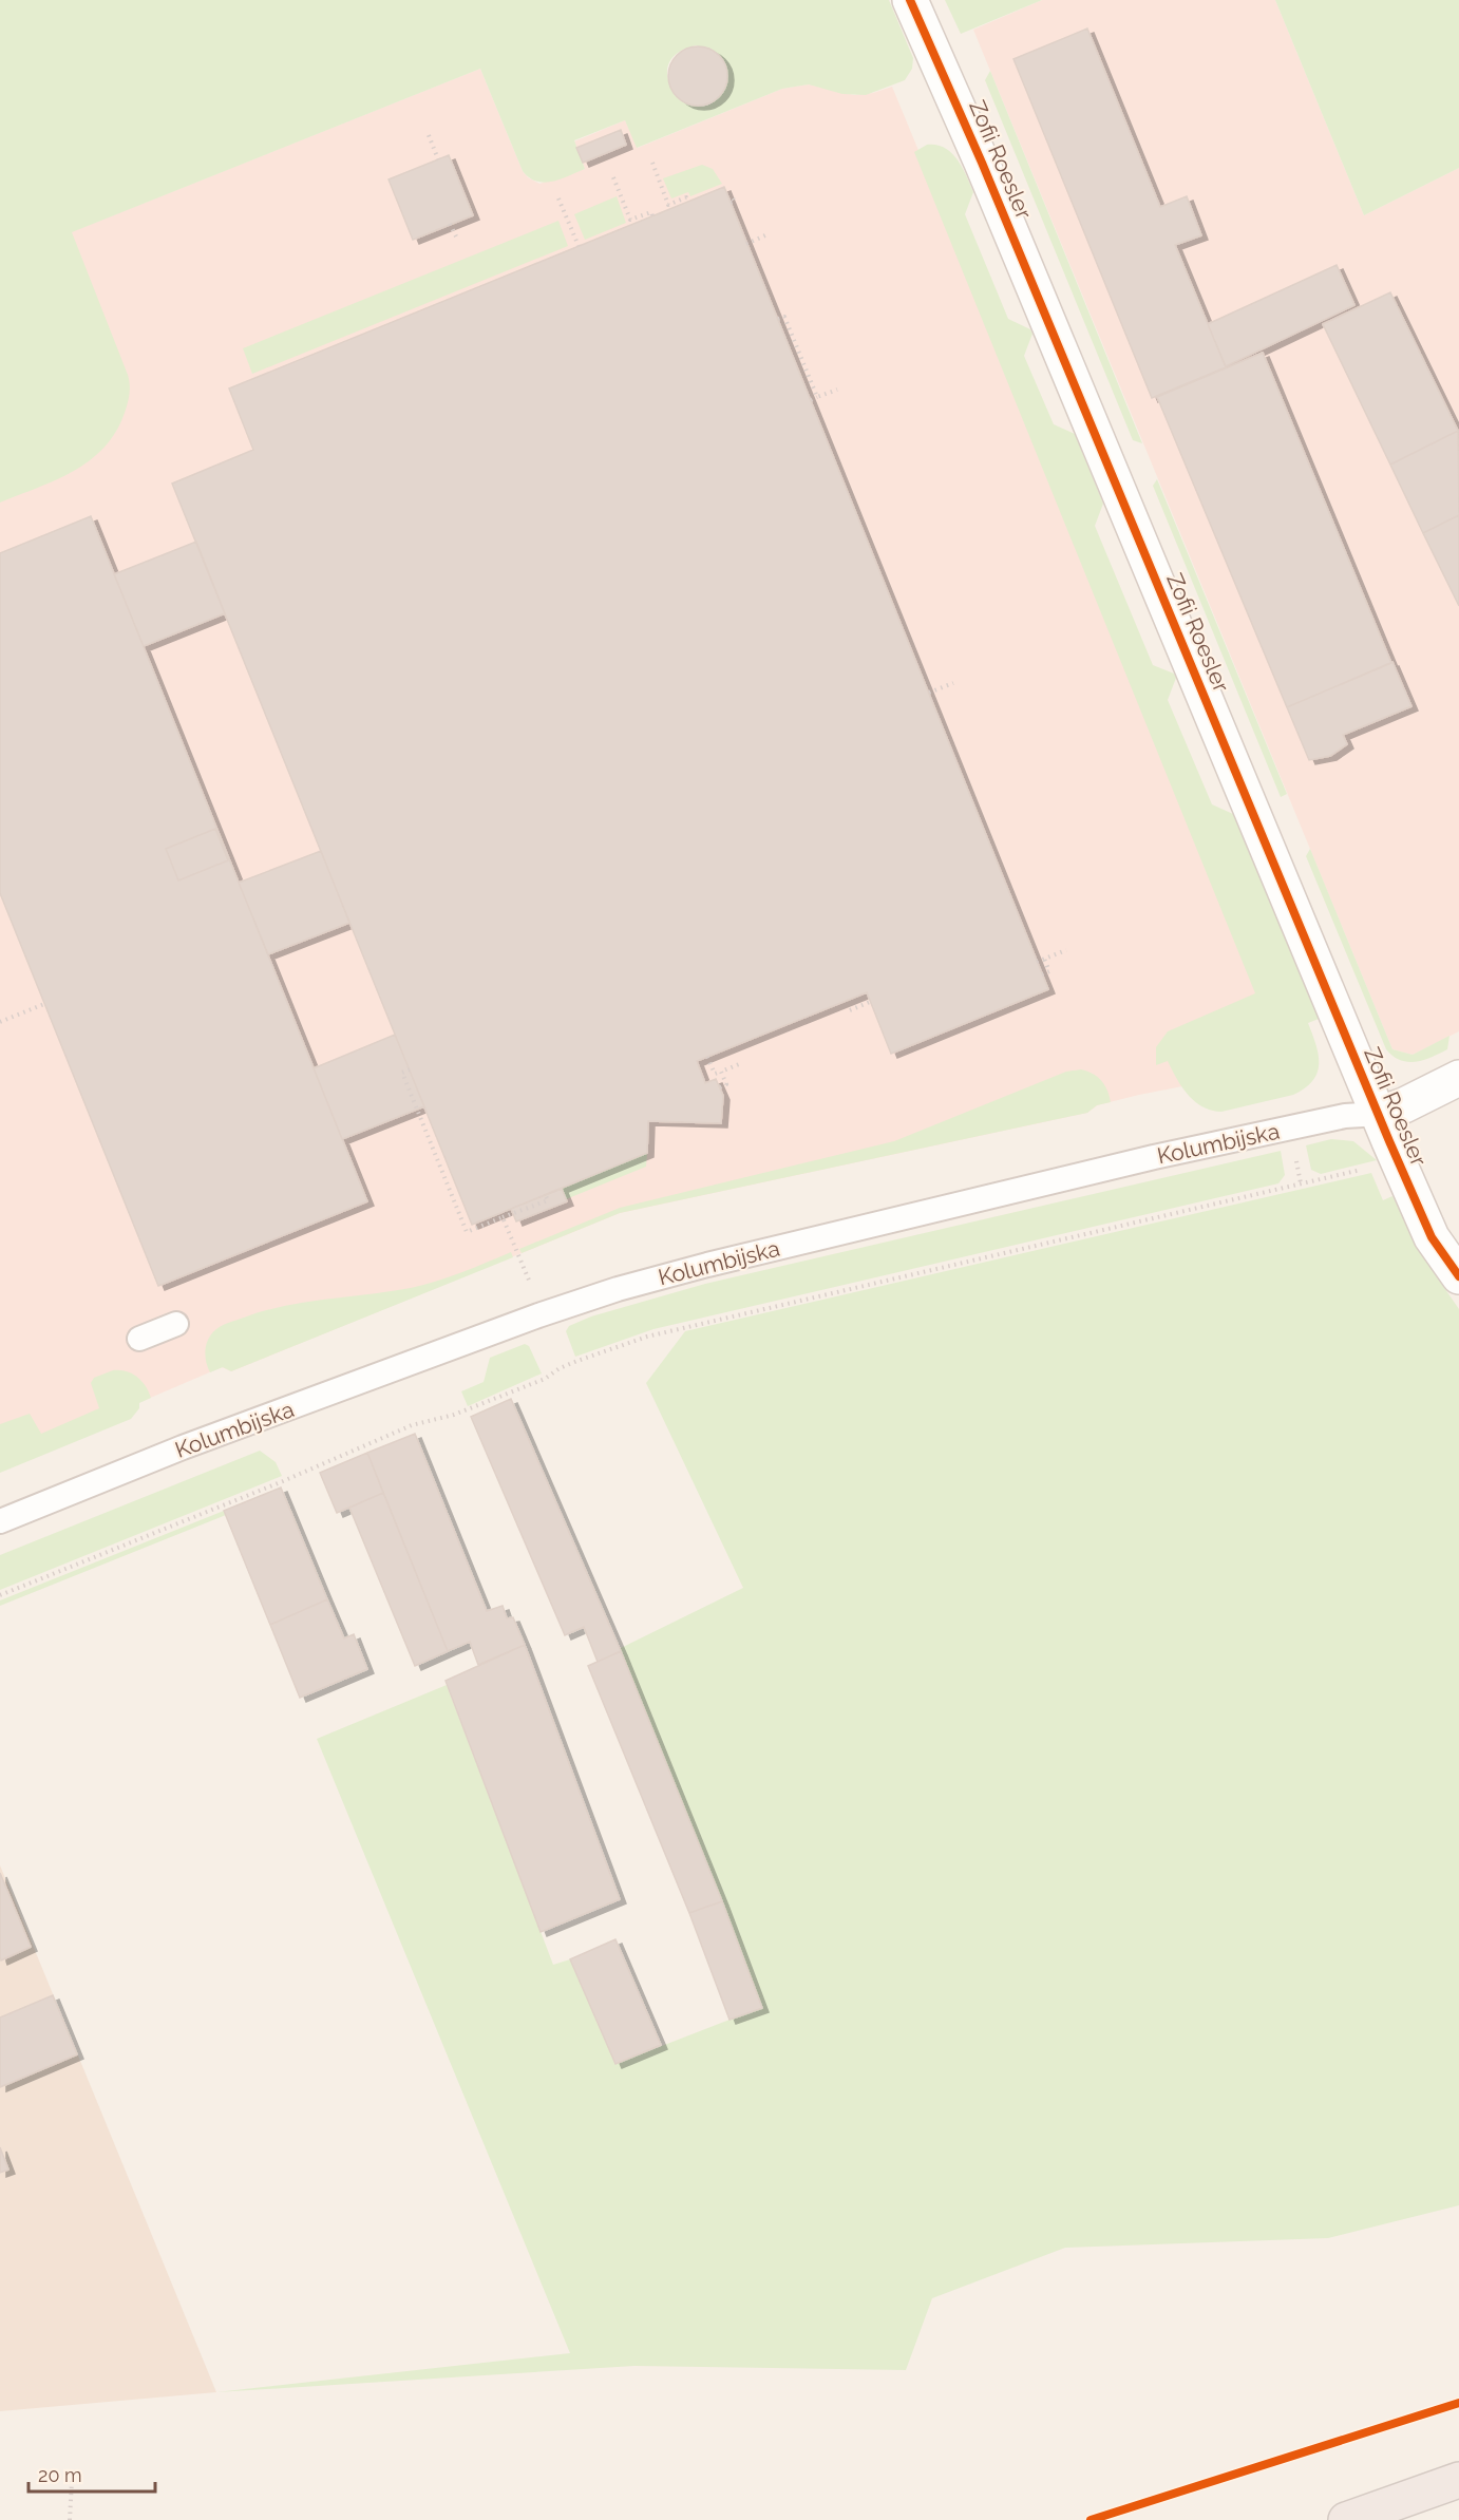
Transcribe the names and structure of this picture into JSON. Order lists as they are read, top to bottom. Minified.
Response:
{"streets":{"street":["Zofii Roesler","Kolumbijska"]},"crossings":[["Zofii Roesler","Kolumbijska"]],"scale_bar":"20 m"}
